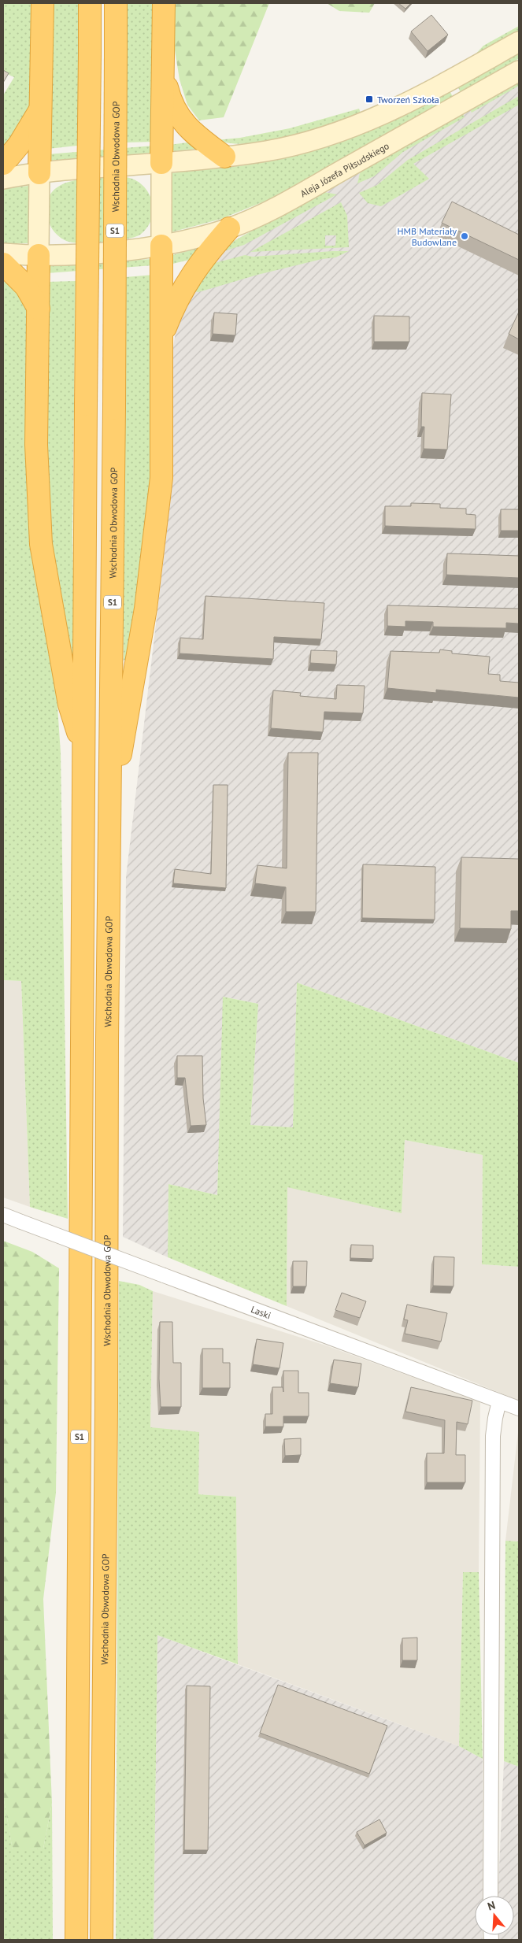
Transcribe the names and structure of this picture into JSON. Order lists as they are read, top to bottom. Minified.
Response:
{"streets":{"highway":["Wschodnia Obwodowa GOP","S1"],"street":["Aleja Józefa Piłsudskiego","Laski"]},"places":{"transit":["Tworzeń Szkoła"],"other":["HMB Materiały Budowlane"]},"north":"top"}
